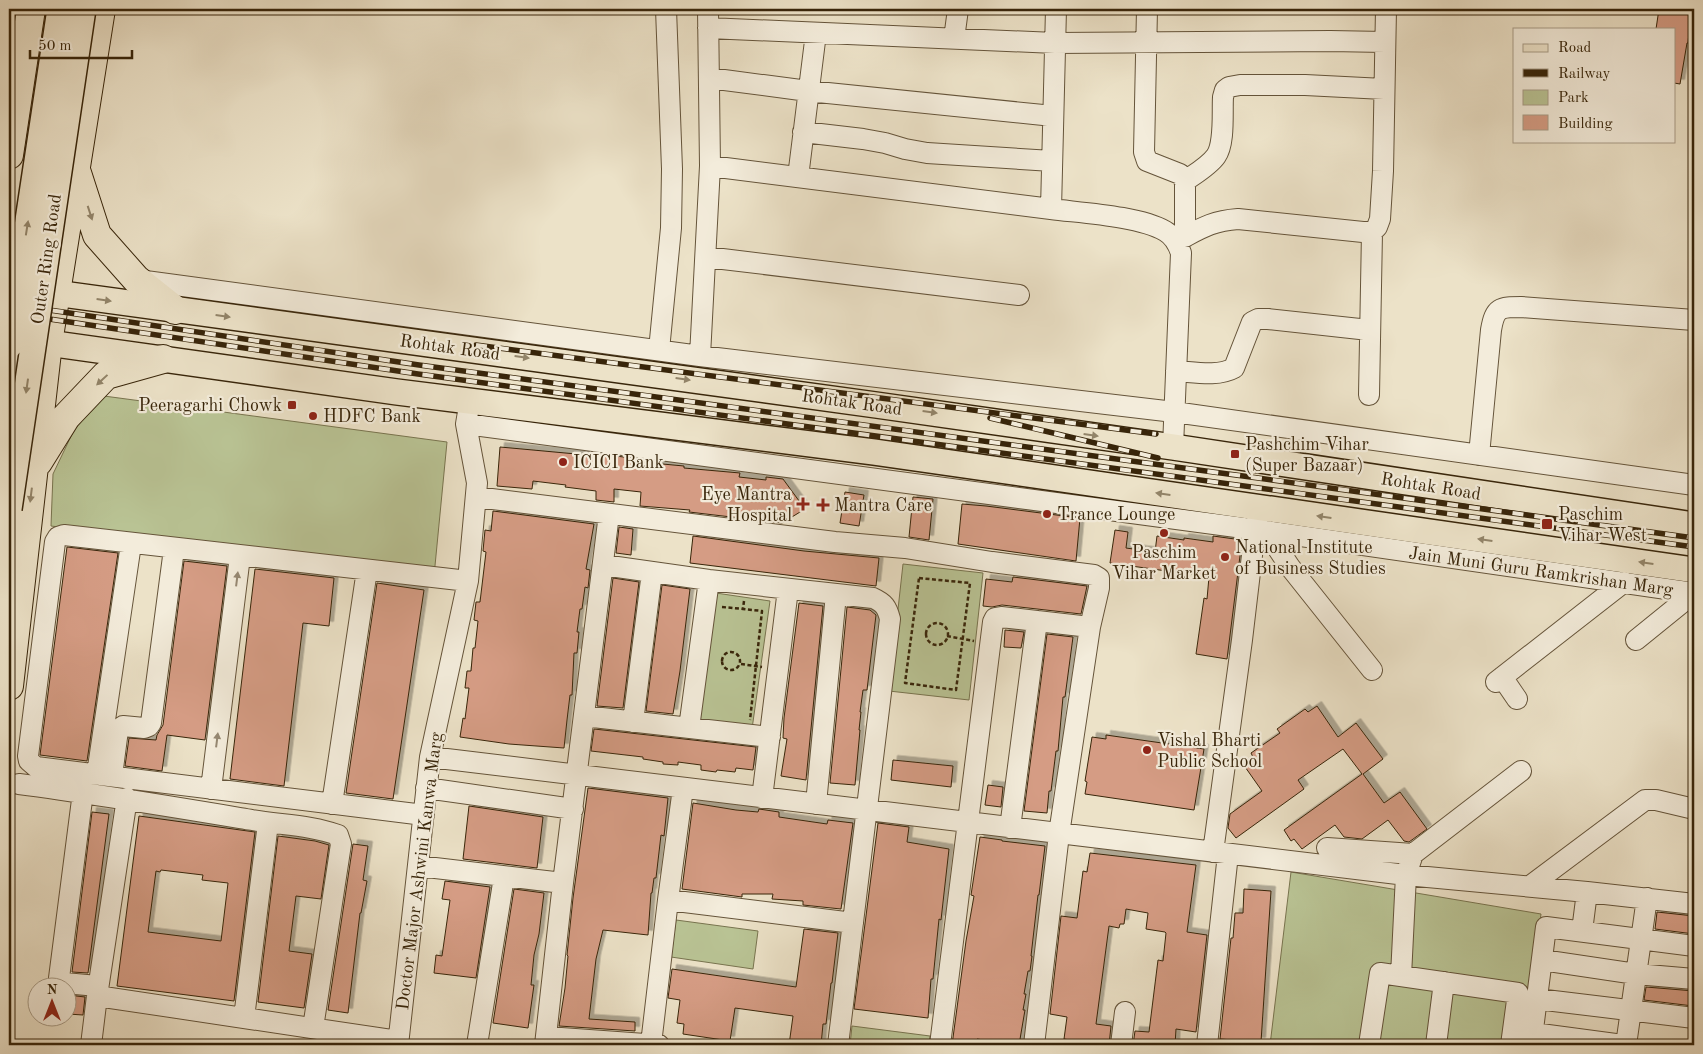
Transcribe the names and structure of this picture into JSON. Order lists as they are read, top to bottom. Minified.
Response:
{"streets":{"highway":["Outer Ring Road","Rohtak Road"],"street":["Jain Muni Guru Ramkrishan Marg","Doctor Major Ashwini Kanwa Marg"]},"crossings":[["Outer Ring Road","Rohtak Road"]],"one_way":["Rohtak Road"],"places":{"transit":["Peeragarhi Chowk","Pashchim Vihar (Super Bazaar)","Paschim Vihar West"],"other":["HDFC Bank","ICICI Bank","Trance Lounge","Paschim Vihar Market","National Institute of Business Studies","Vishal Bharti Public School"],"health":["Eye Mantra Hospital","Mantra Care"]},"legend":["Road","Railway","Park","Building"],"scale_bar":"50 m","north":"top"}
